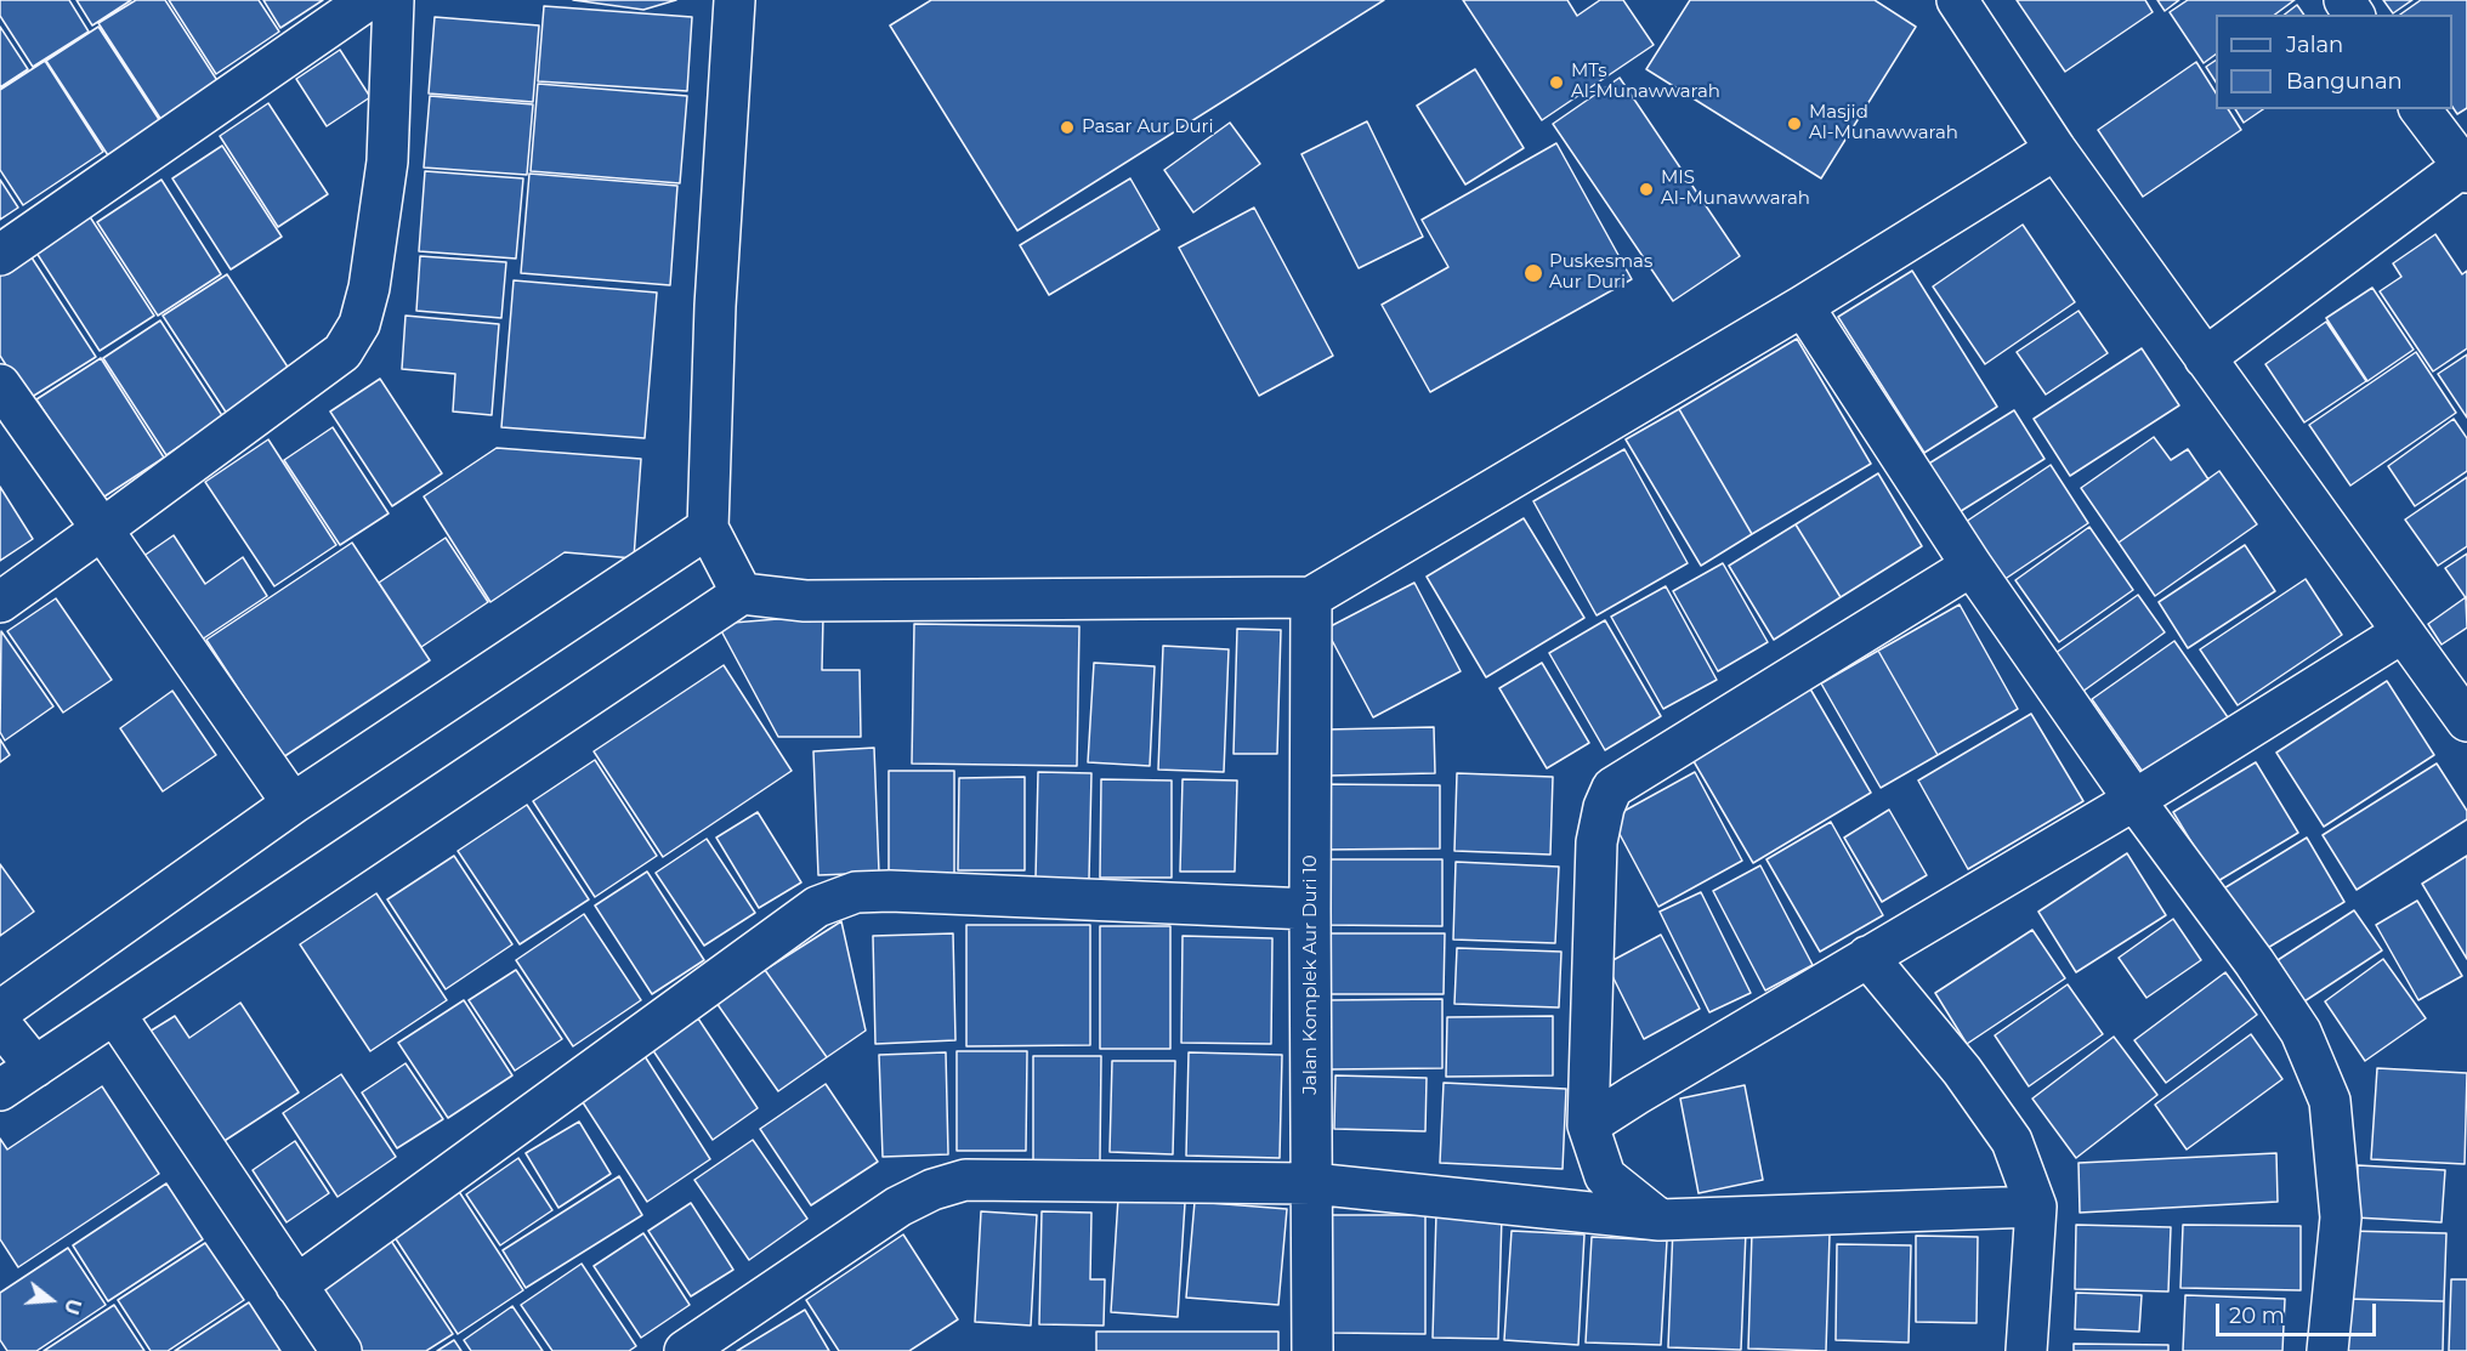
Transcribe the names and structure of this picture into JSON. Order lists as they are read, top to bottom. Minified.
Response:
{"streets":{"street":["Jalan Komplek Aur Duri 10"]},"places":["MTs Al-Munawwarah","Masjid Al-Munawwarah","Pasar Aur Duri","MIS Al-Munawwarah","Puskesmas Aur Duri"],"legend":["Jalan","Bangunan"],"scale_bar":"20 m","north":"right"}
